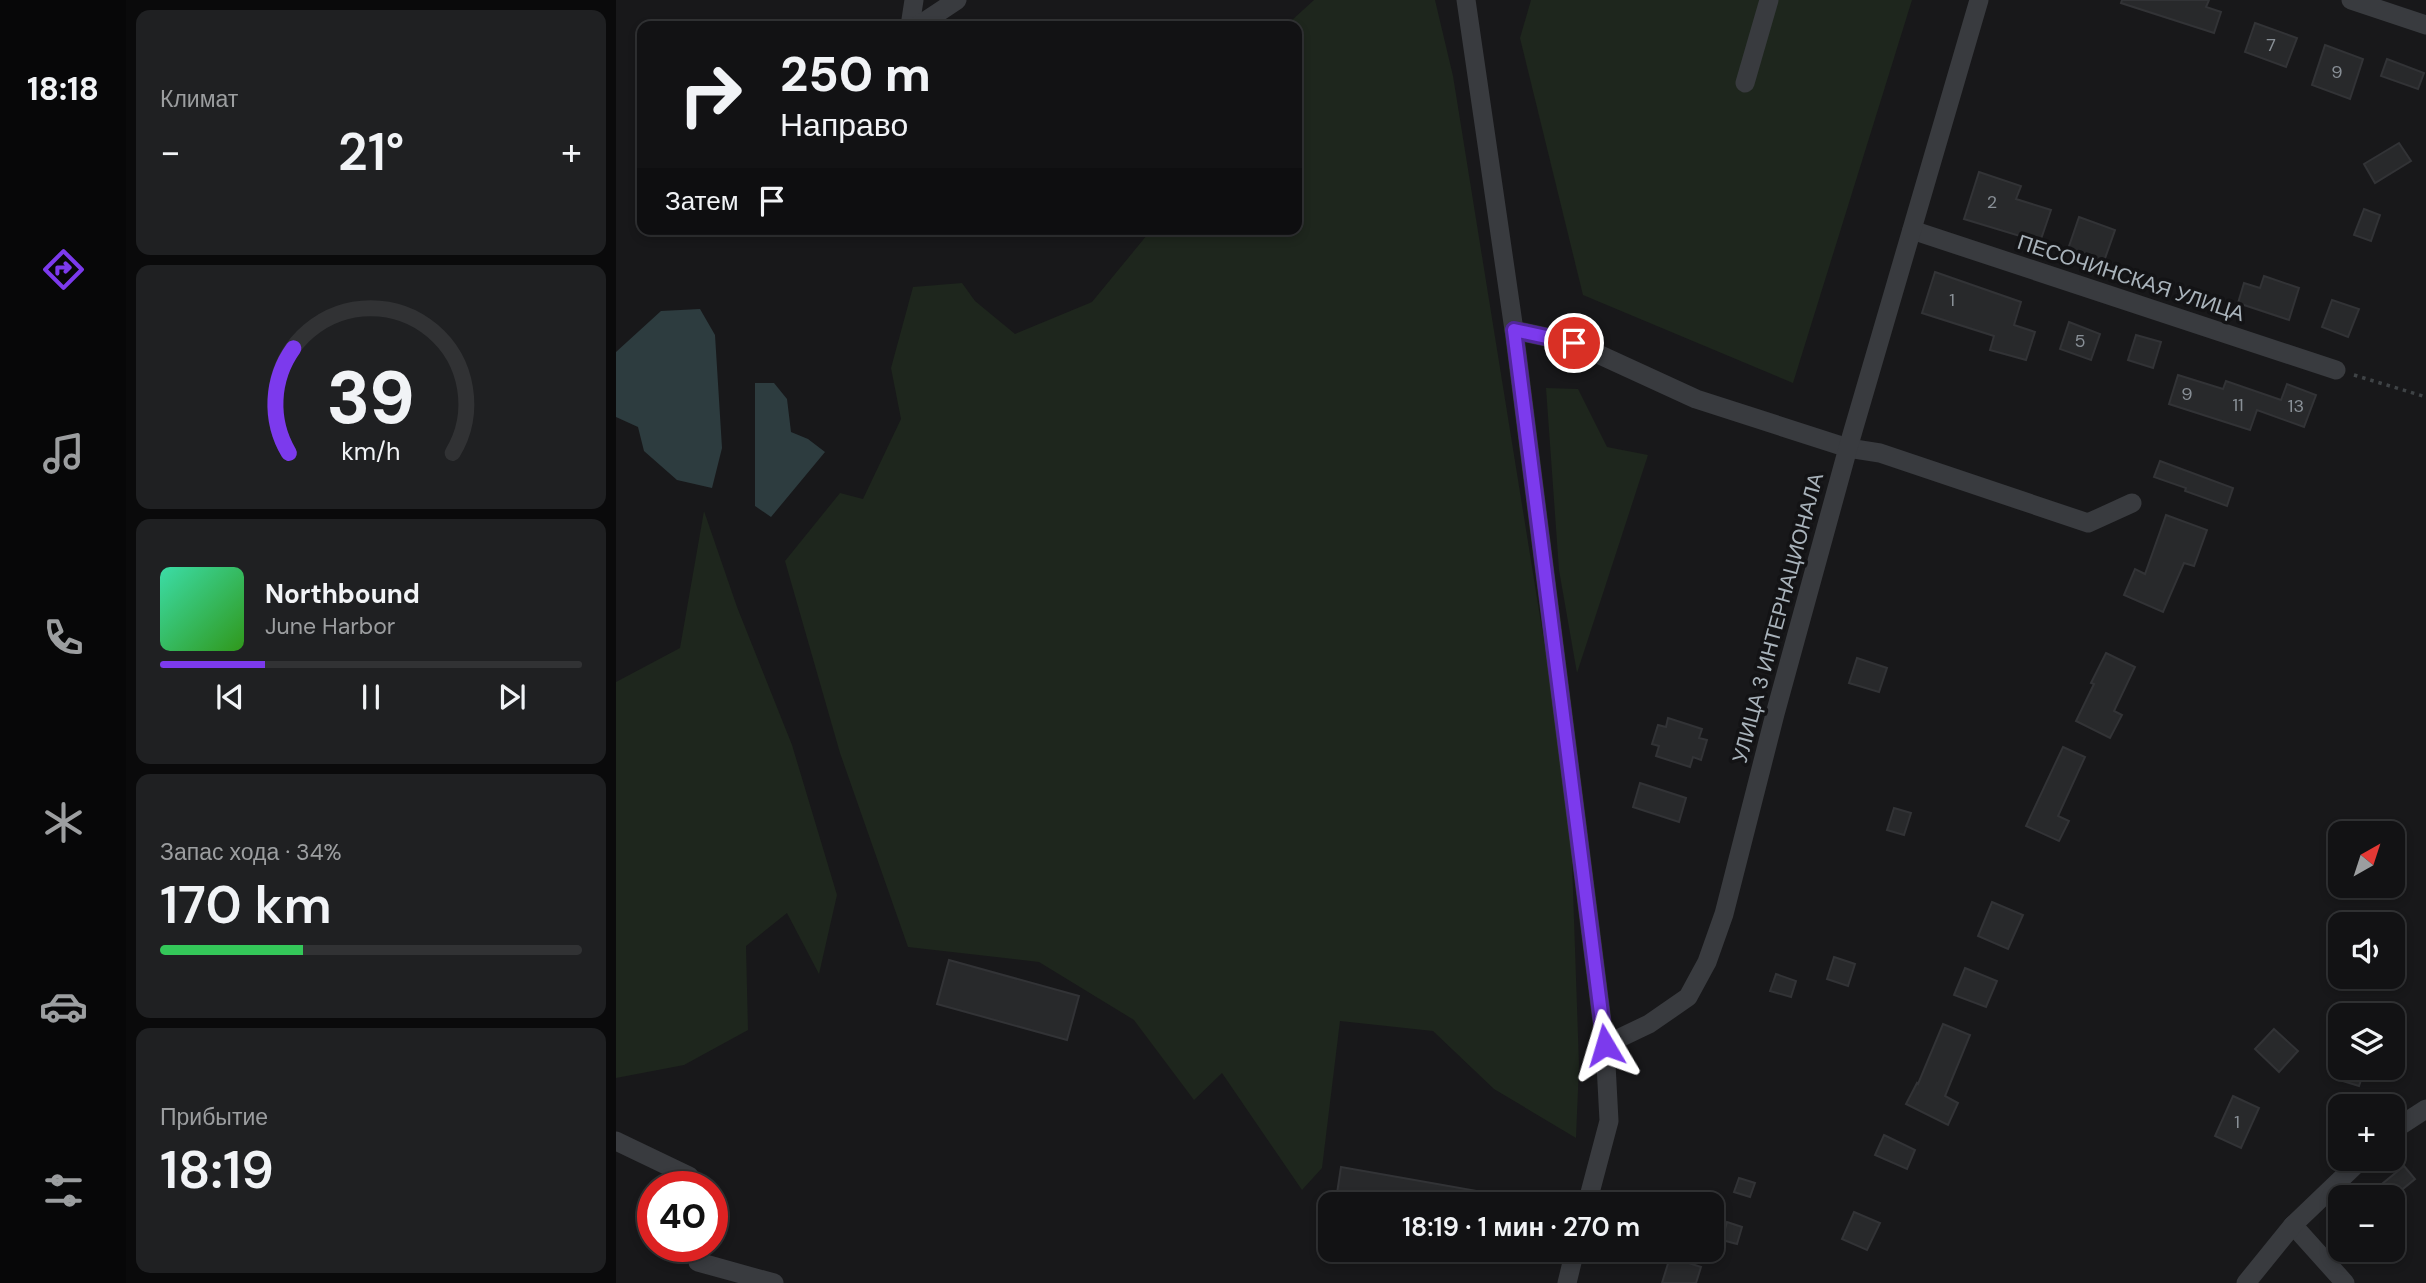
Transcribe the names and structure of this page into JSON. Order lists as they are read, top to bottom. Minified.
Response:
{"streets":{"street":["ПЕСОЧИНСКАЯ УЛИЦА","УЛИЦА 3 ИНТЕРНАЦИОНАЛА"]},"crossings":[["ПЕСОЧИНСКАЯ УЛИЦА","УЛИЦА 3 ИНТЕРНАЦИОНАЛА"]],"house_numbers":["7","9","2","1","5","9","11","13","1"],"north":"top right","page":{"tabs":"18:18","tile":["Климат",["Запас хода · 34%","170 km"],["Прибытие","18:19"]],"turn":["250 m","Направо"],"heat":["−","21°","+"],"then":"Затем","song":["Northbound","June Harbor"],"map_buttons":["+","−"],"limit":"40","trip":"18:19 · 1 мин · 270 m","gauge":["39","km/h"]}}
